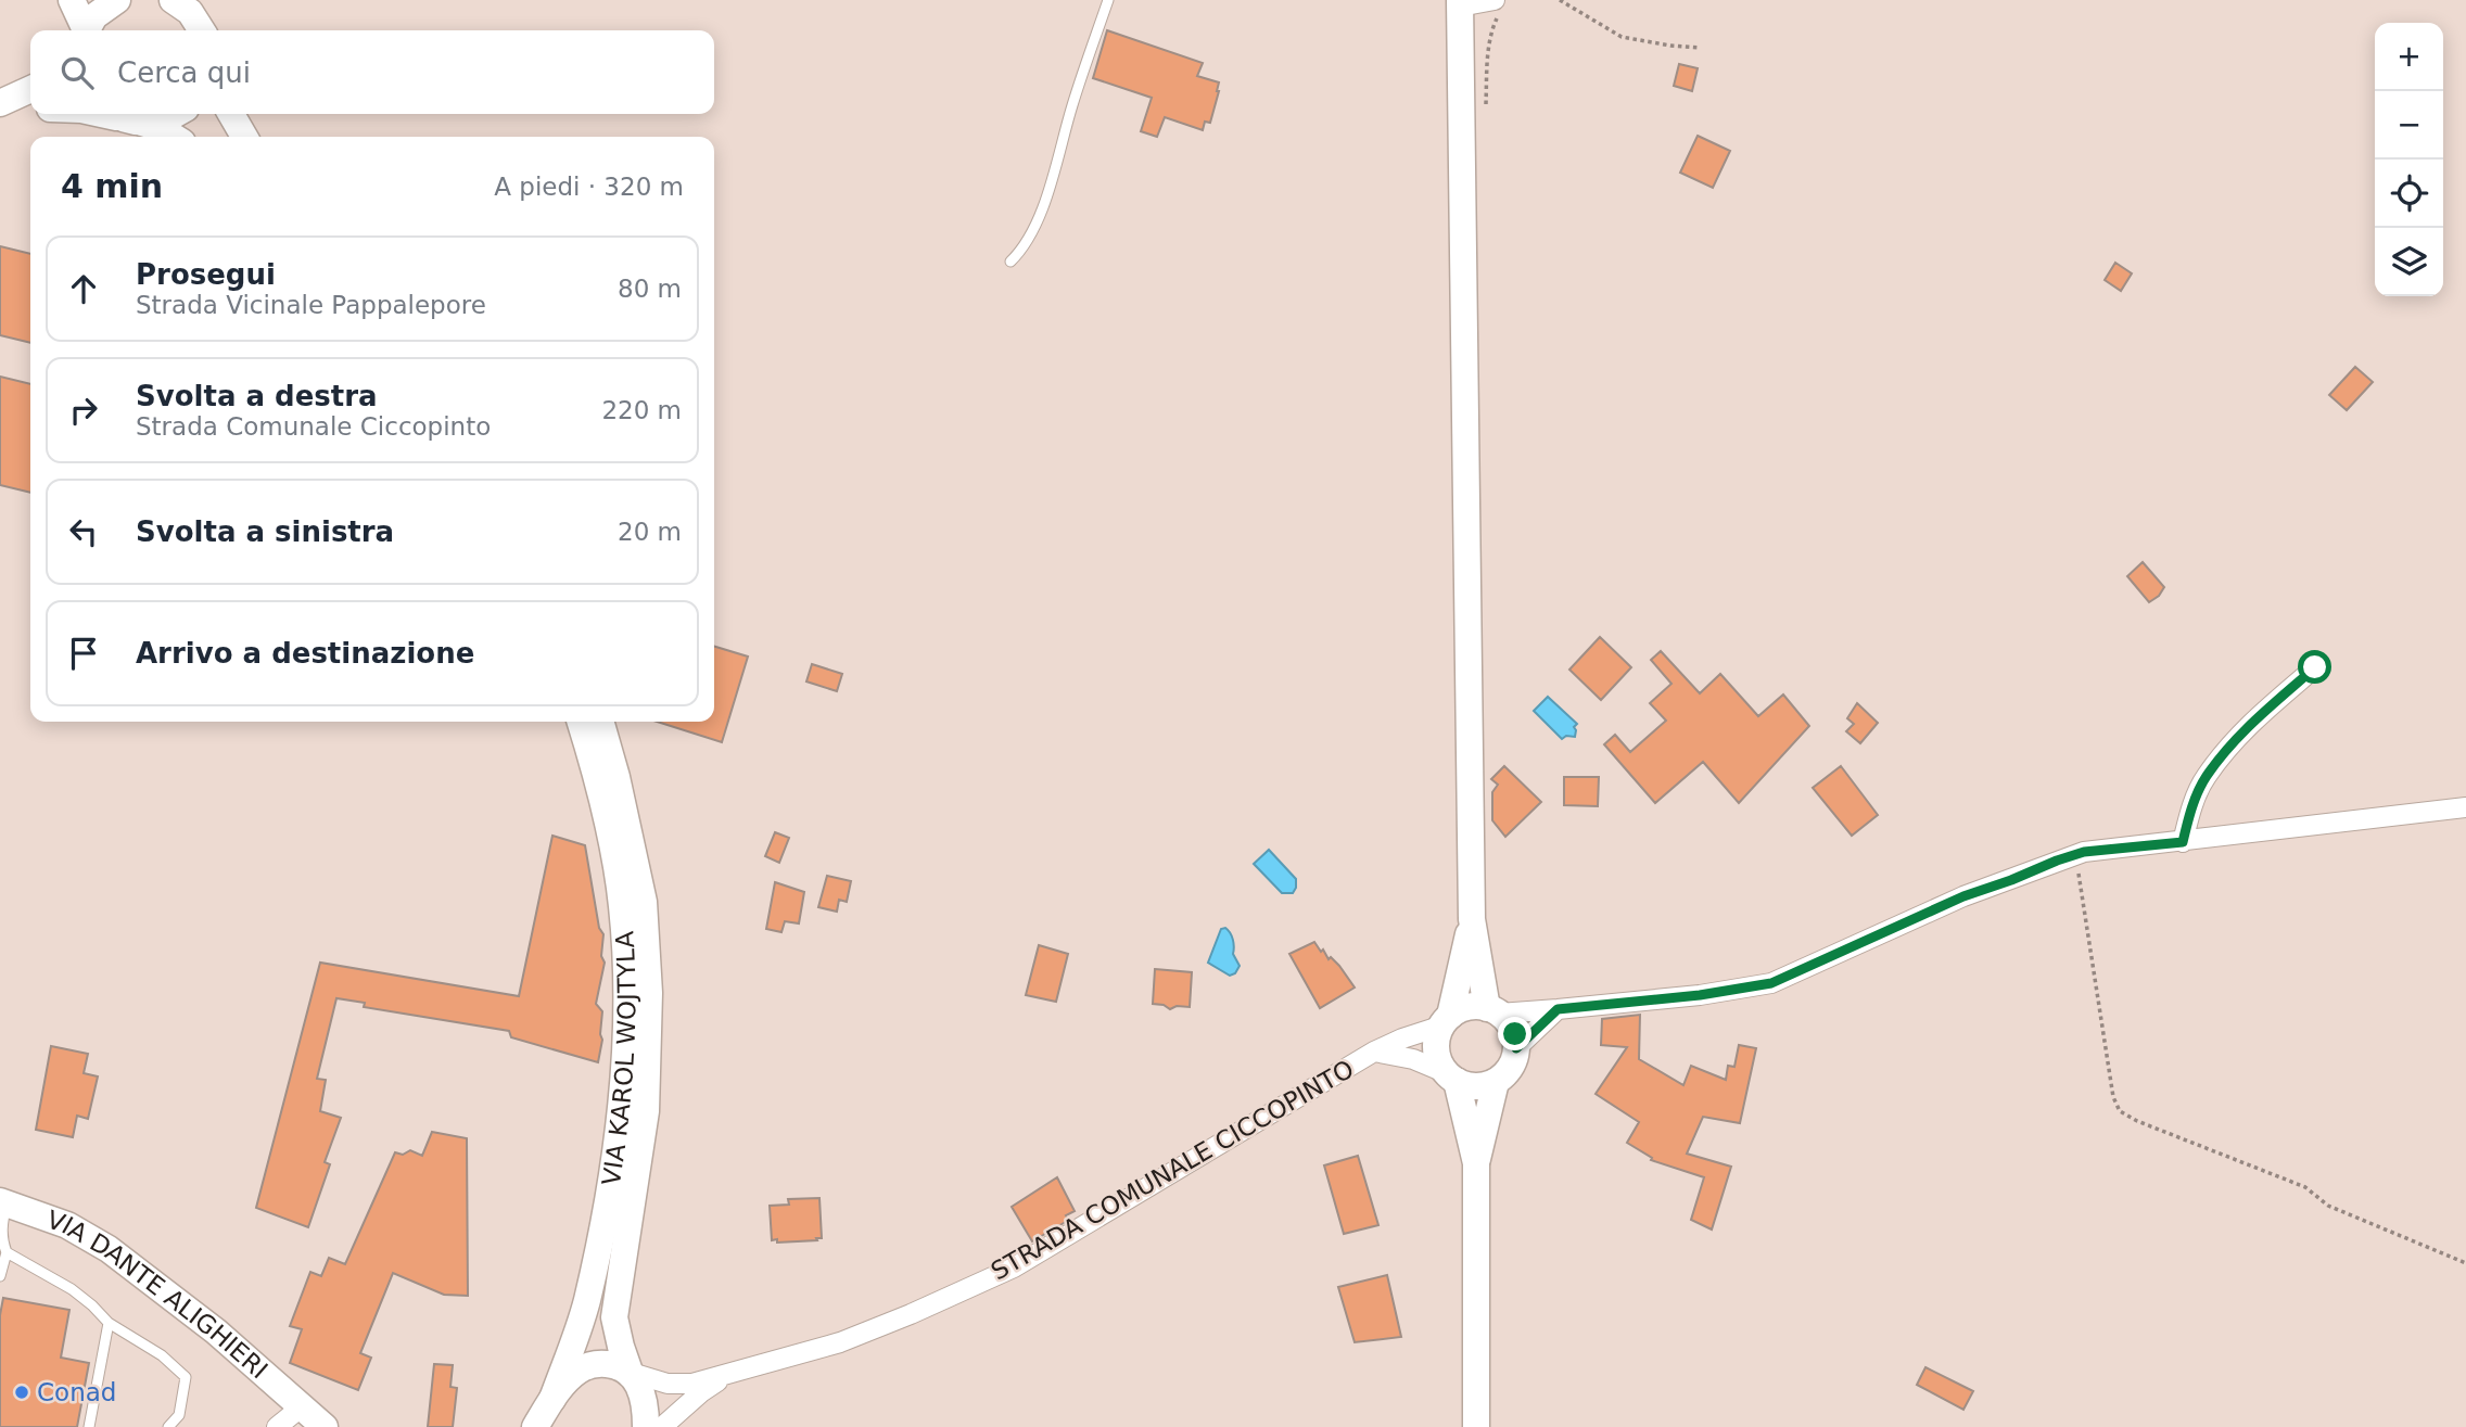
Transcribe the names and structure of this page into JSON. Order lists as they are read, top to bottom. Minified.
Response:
{"streets":{"street":["VIA KAROL WOJTYLA","STRADA COMUNALE CICCOPINTO","VIA DANTE ALIGHIERI"]},"crossings":[["VIA KAROL WOJTYLA","STRADA COMUNALE CICCOPINTO"]],"places":["Conad"],"page":{"map_buttons":["+","−"],"search":"Cerca qui","heading":["4 min","A piedi · 320 m"],"list":[["Prosegui","Strada Vicinale Pappalepore","80 m"],["Svolta a destra","Strada Comunale Ciccopinto","220 m"],["Svolta a sinistra","20 m"],"Arrivo a destinazione"]}}
